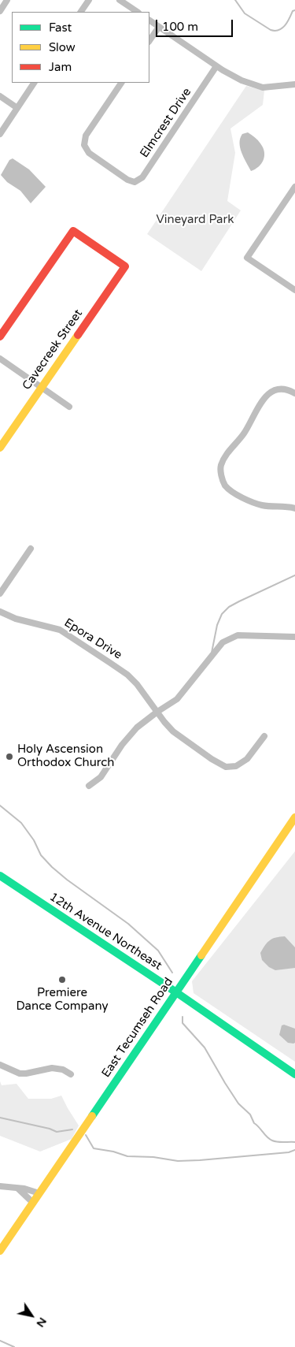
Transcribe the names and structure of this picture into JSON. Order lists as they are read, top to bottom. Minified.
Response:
{"streets":{"street":["Elmcrest Drive","Cavecreek Street","Epora Drive","12th Avenue Northeast","East Tecumseh Road"]},"crossings":[["12th Avenue Northeast","East Tecumseh Road"]],"parks":["Vineyard Park"],"places":["Holy Ascension Orthodox Church","Premiere Dance Company"],"legend":["Fast","Slow","Jam"],"scale_bar":"100 m","north":"bottom right"}
